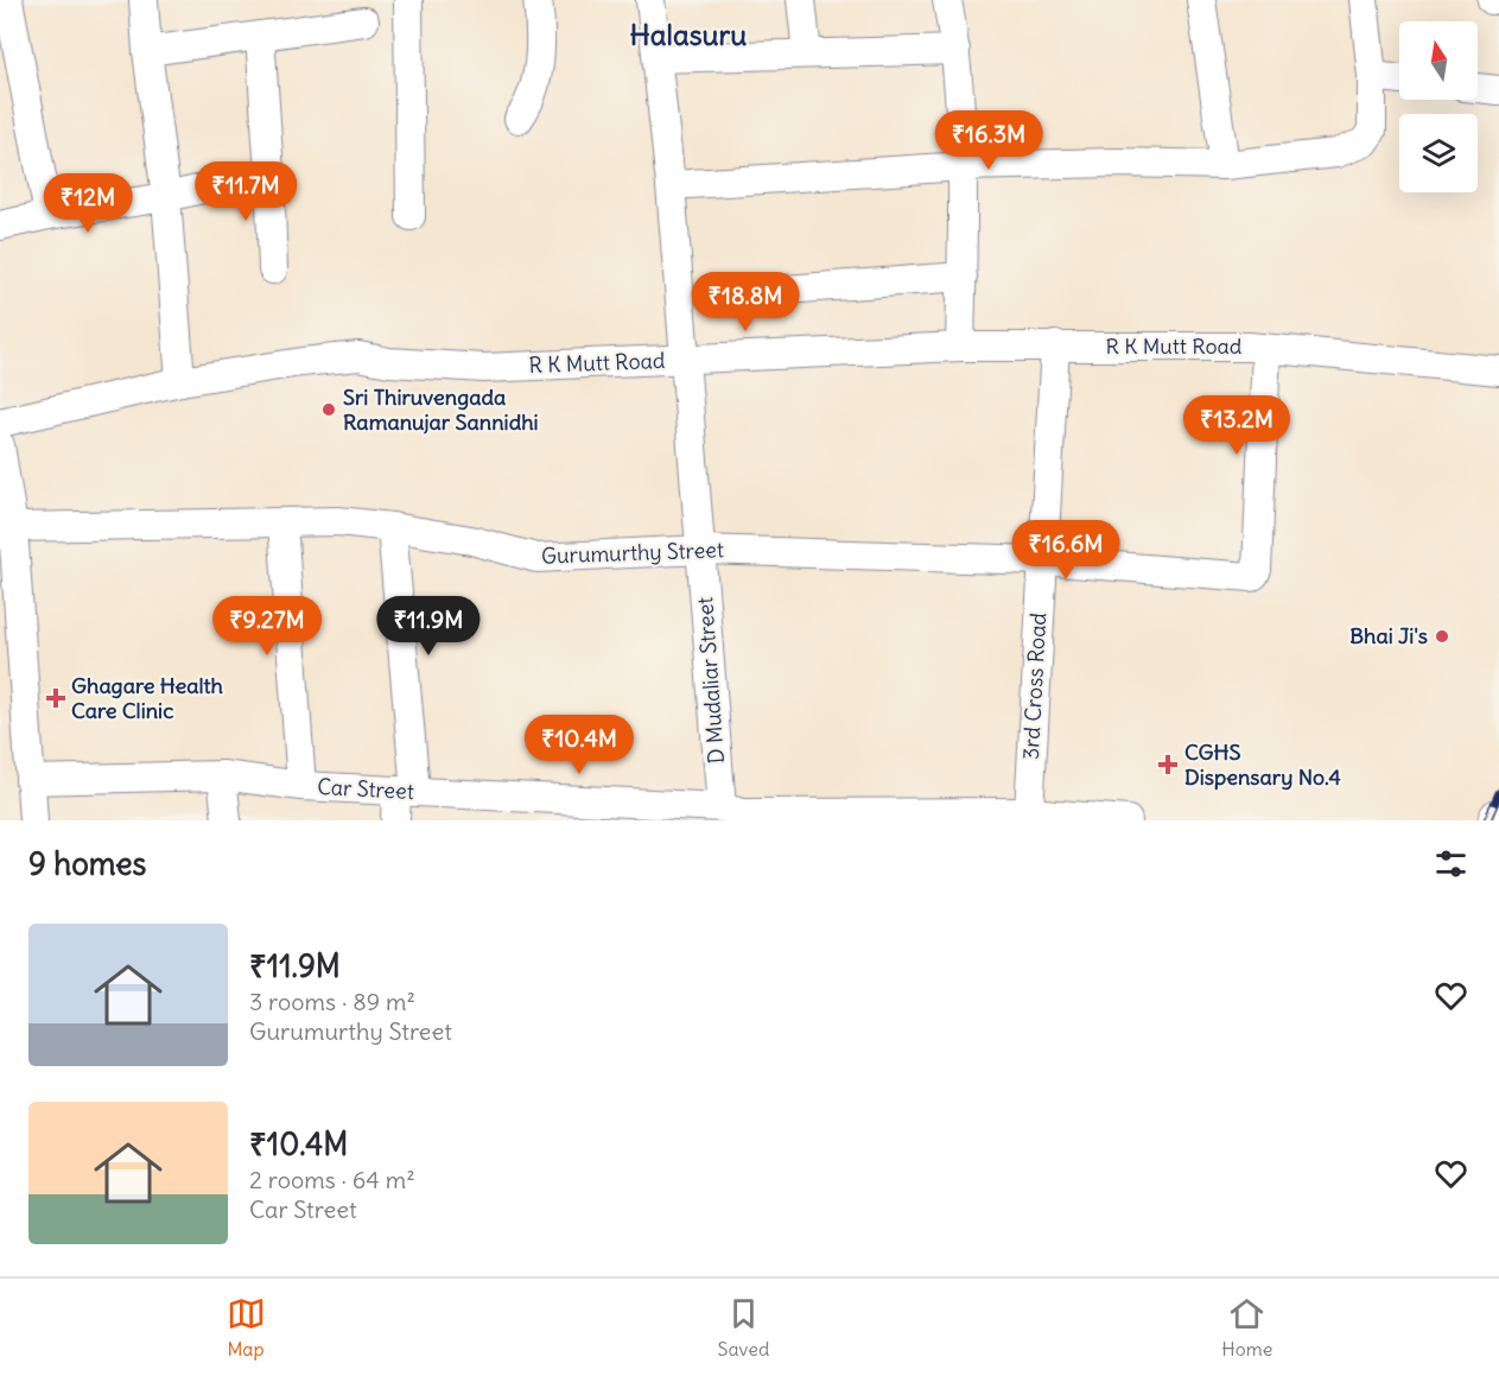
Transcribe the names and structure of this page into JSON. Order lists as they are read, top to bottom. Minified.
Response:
{"streets":{"street":["R K Mutt Road","Gurumurthy Street","D Mudaliar Street","3rd Cross Road","Car Street"]},"crossings":[["R K Mutt Road","Gurumurthy Street"],["R K Mutt Road","D Mudaliar Street"],["R K Mutt Road","3rd Cross Road"],["Gurumurthy Street","D Mudaliar Street"],["Gurumurthy Street","3rd Cross Road"],["D Mudaliar Street","Car Street"],["3rd Cross Road","Car Street"]],"districts":["Halasuru"],"places":{"other":["Sri Thiruvengada Ramanujar Sannidhi","Bhai Ji's"],"health":["Ghagare Health Care Clinic","CGHS Dispensary No.4"]},"north":"top","page":{"price":["₹16.3M","₹11.7M","₹12M","₹18.8M","₹13.2M","₹16.6M","₹9.27M","₹11.9M","₹10.4M"],"heading":"9 homes","list":[{"name":"₹11.9M","note":"3 rooms · 89 m² · Gurumurthy Street"},{"name":"₹10.4M","note":"2 rooms · 64 m² · Car Street"}],"tabs":["Map","Saved","Home"]}}
